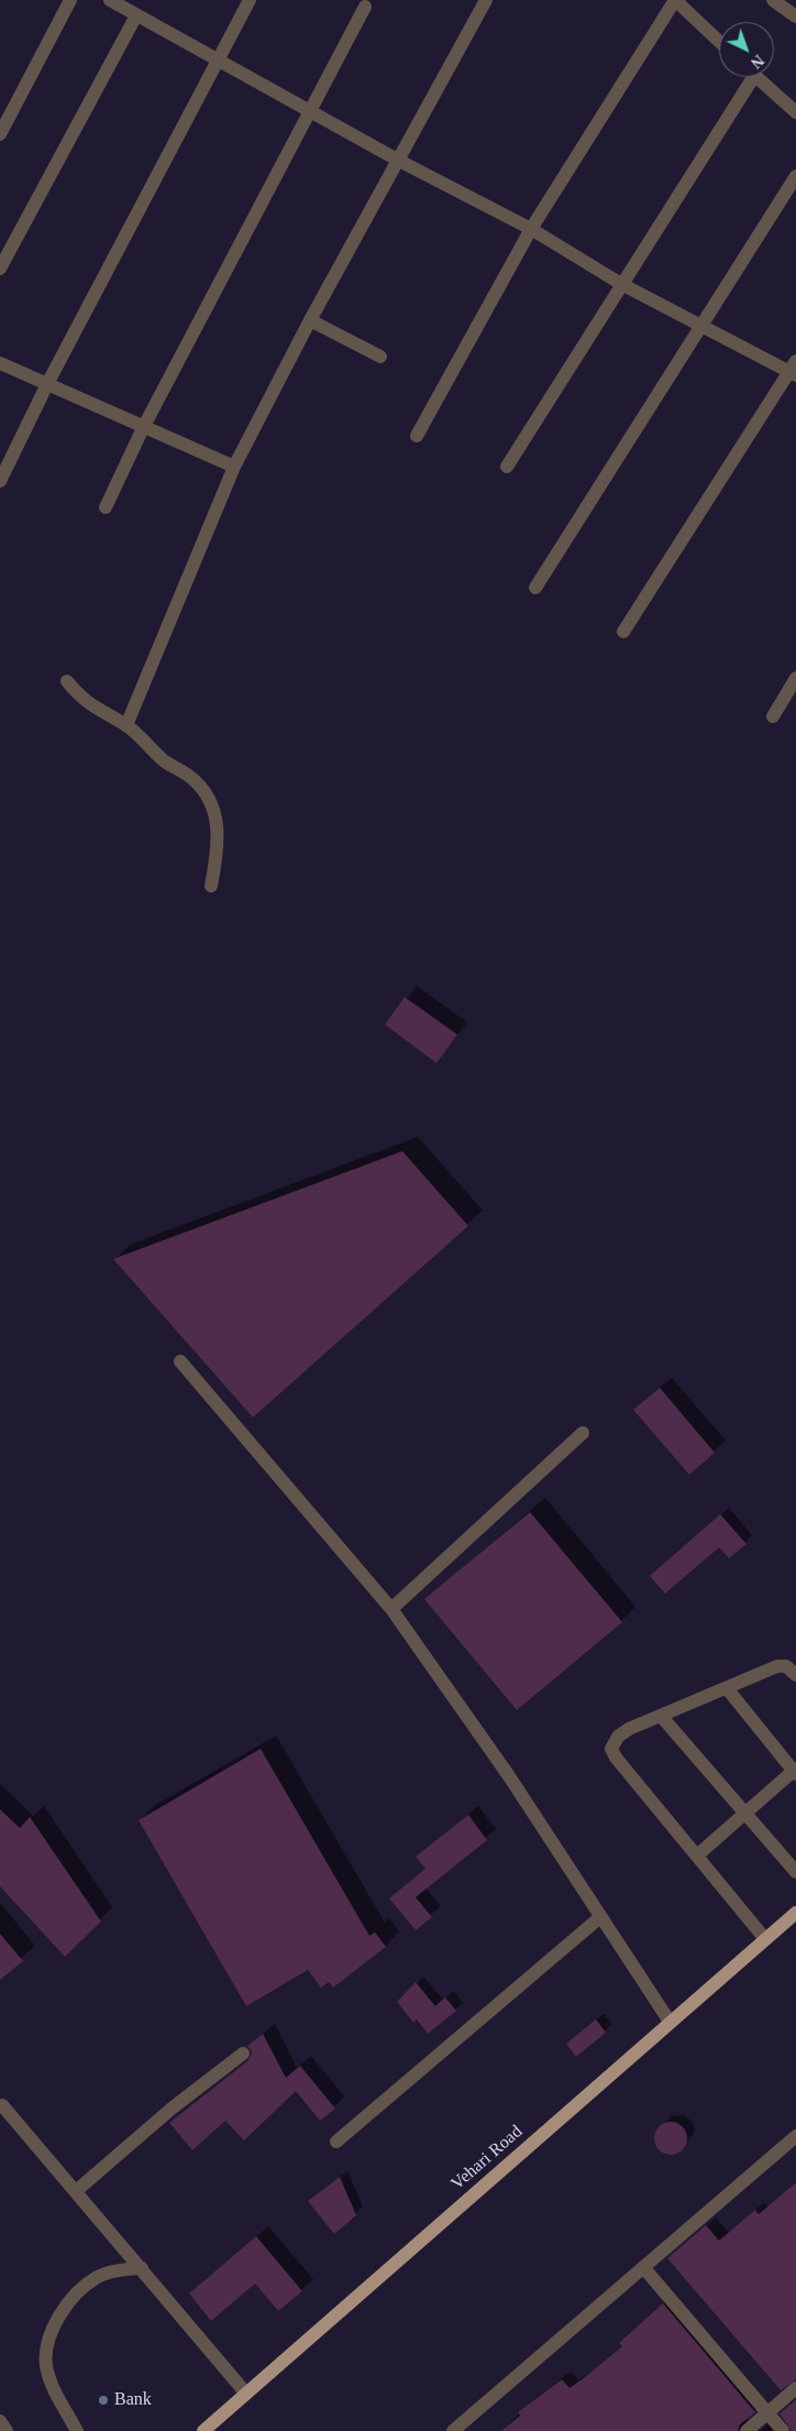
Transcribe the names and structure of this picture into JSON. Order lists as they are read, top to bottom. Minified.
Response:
{"streets":{"main road":["Vehari Road"]},"places":["Bank"],"north":"bottom right"}
